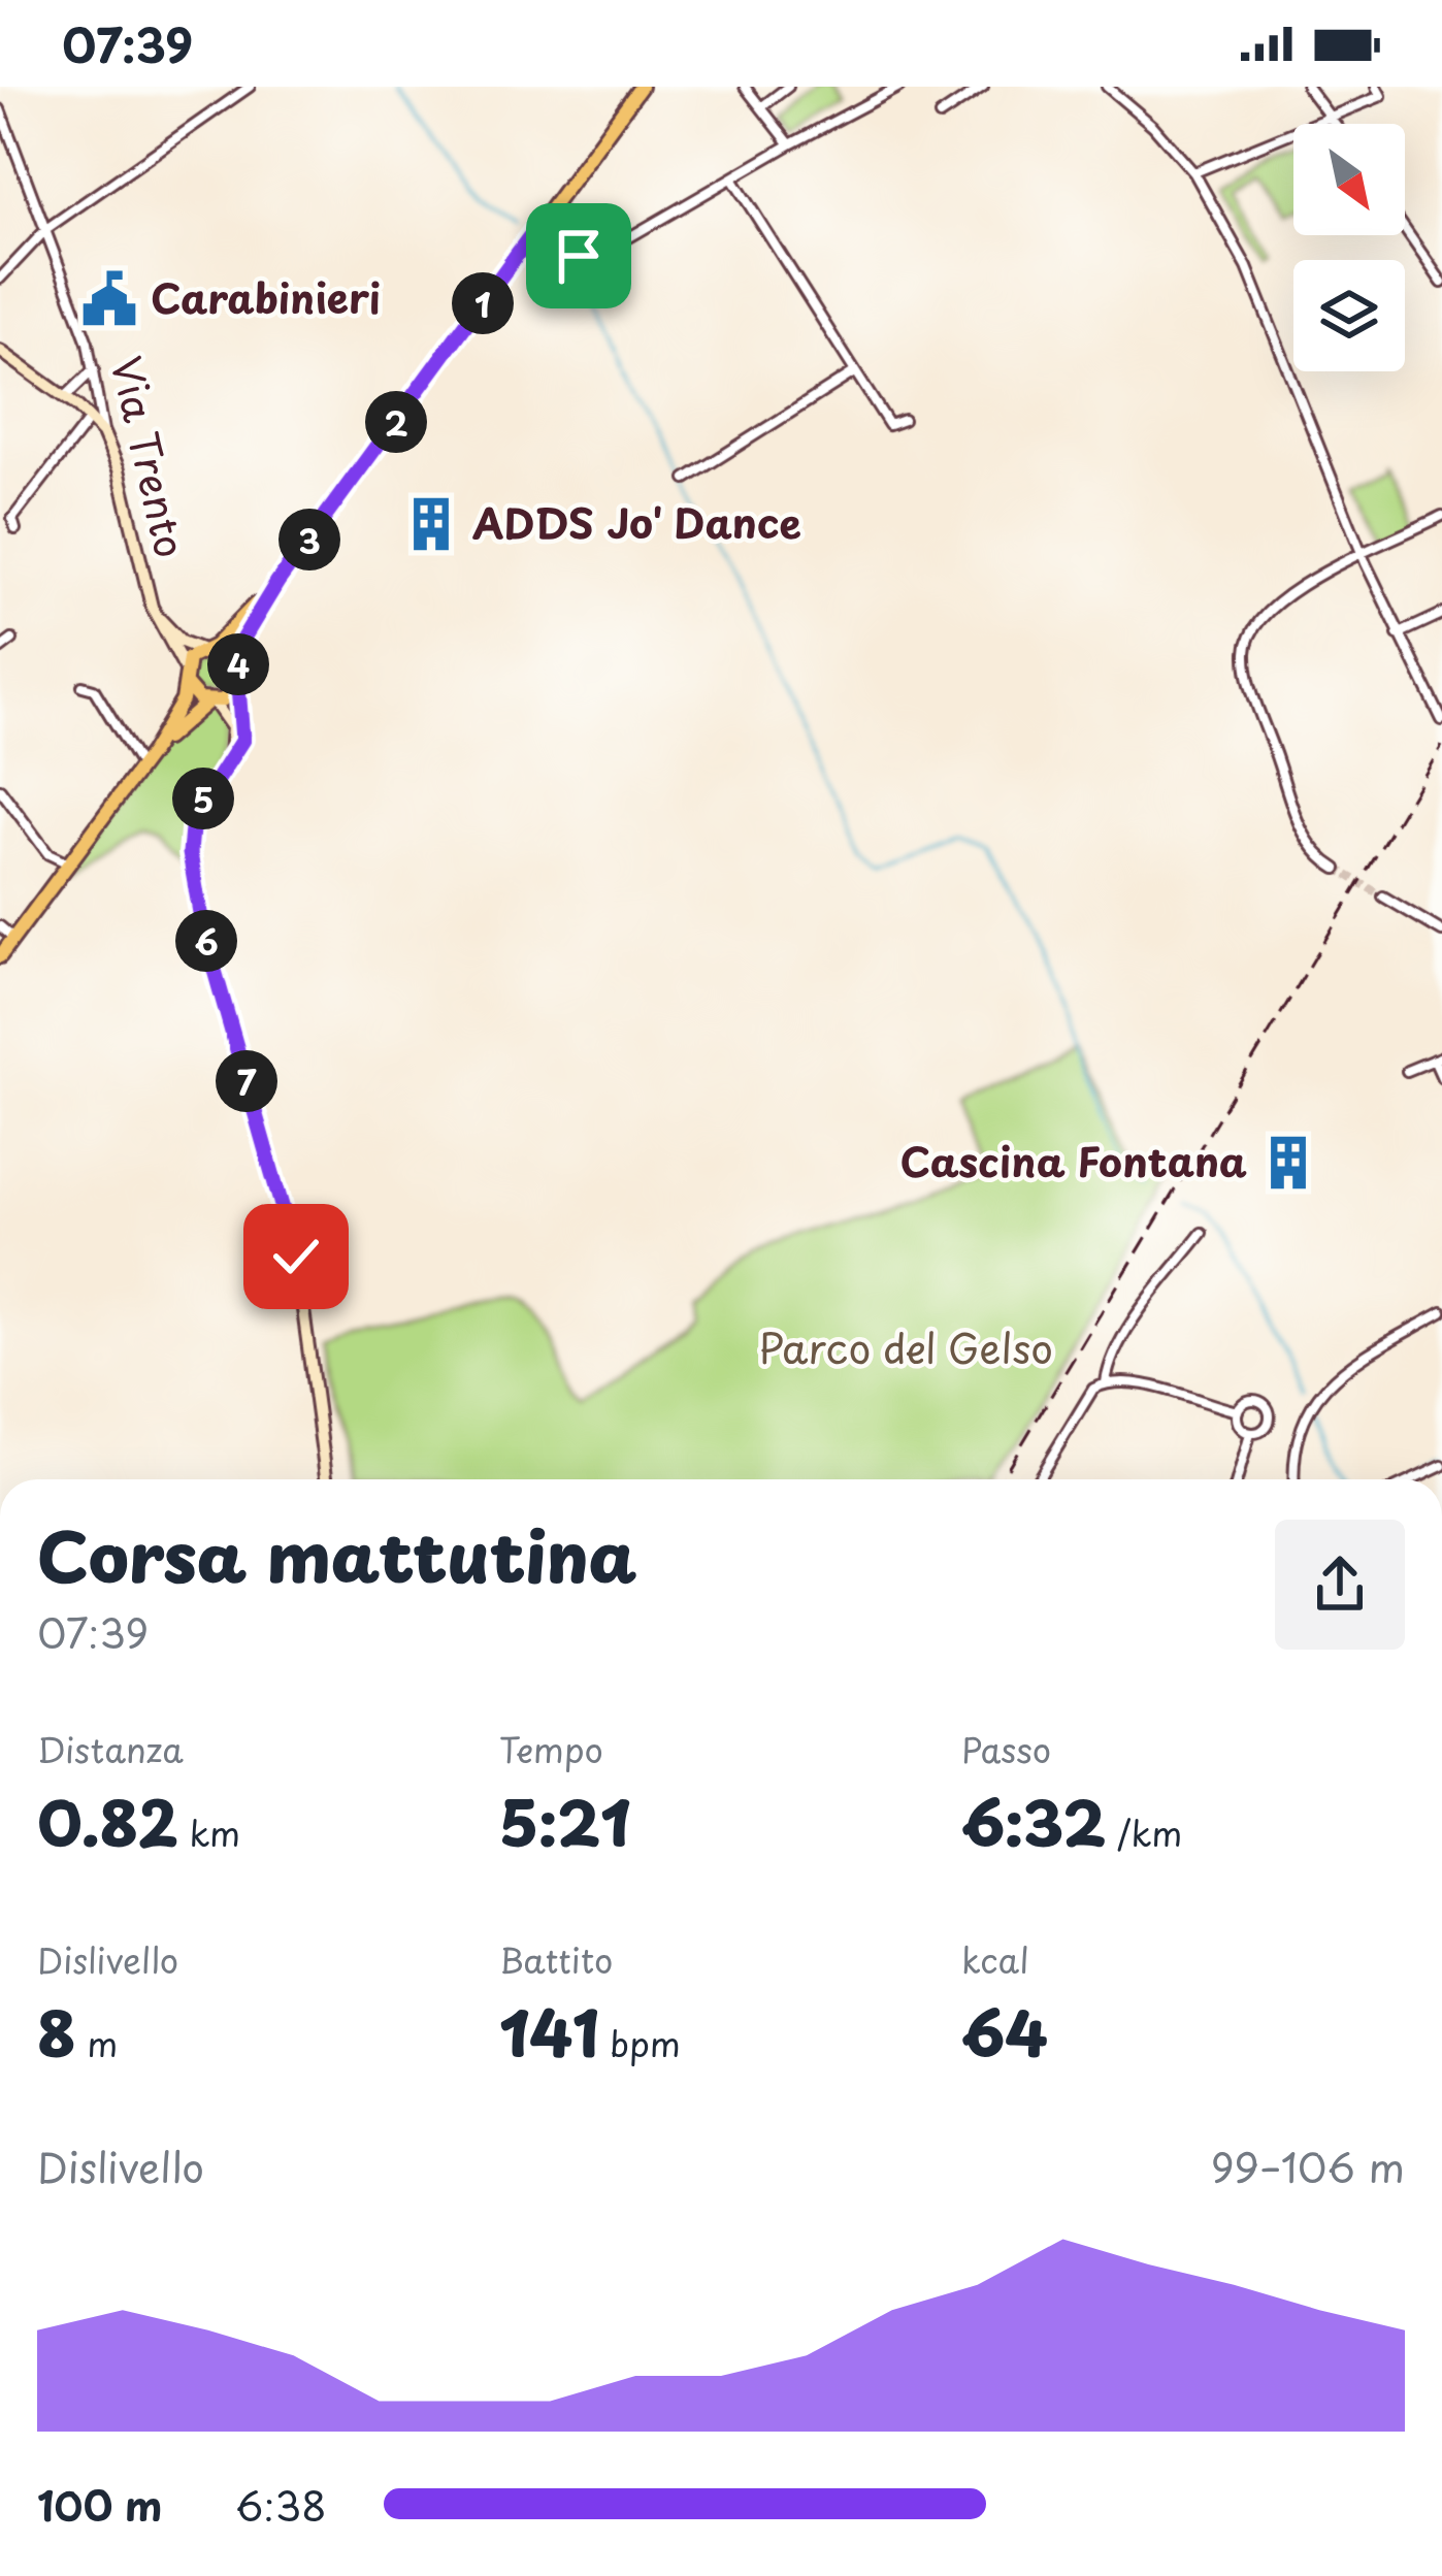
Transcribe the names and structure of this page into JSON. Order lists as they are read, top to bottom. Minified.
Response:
{"streets":{"street":["Via Trento"]},"parks":["Parco del Gelso"],"places":{"public building":["Carabinieri"],"building":["ADDS Jo' Dance","Cascina Fontana"]},"north":"bottom right","page":{"status":"07:39","pins":["1","2","3","4","5","6","7"],"heading":["Corsa mattutina","07:39"],"stats":[["Distanza","0.82 km"],["Tempo","5:21"],["Passo","6:32 /km"],["Dislivello","8 m"],["Battito","141 bpm"],["kcal","64"]],"chart":["Dislivello","99–106 m"],"list":[{"name":"100 m","note":"6:38"}]}}
